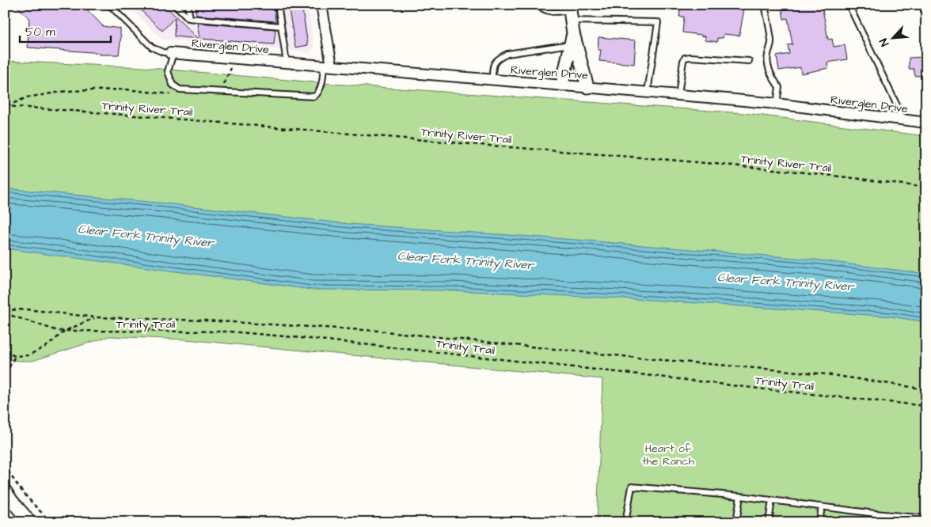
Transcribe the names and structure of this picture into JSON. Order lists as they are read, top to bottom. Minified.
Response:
{"streets":{"street":["Riverglen Drive"],"path":["Trinity River Trail","Trinity Trail"]},"water":["Clear Fork Trinity River"],"parks":["Heart of the Ranch"],"scale_bar":"50 m","north":"bottom left"}
